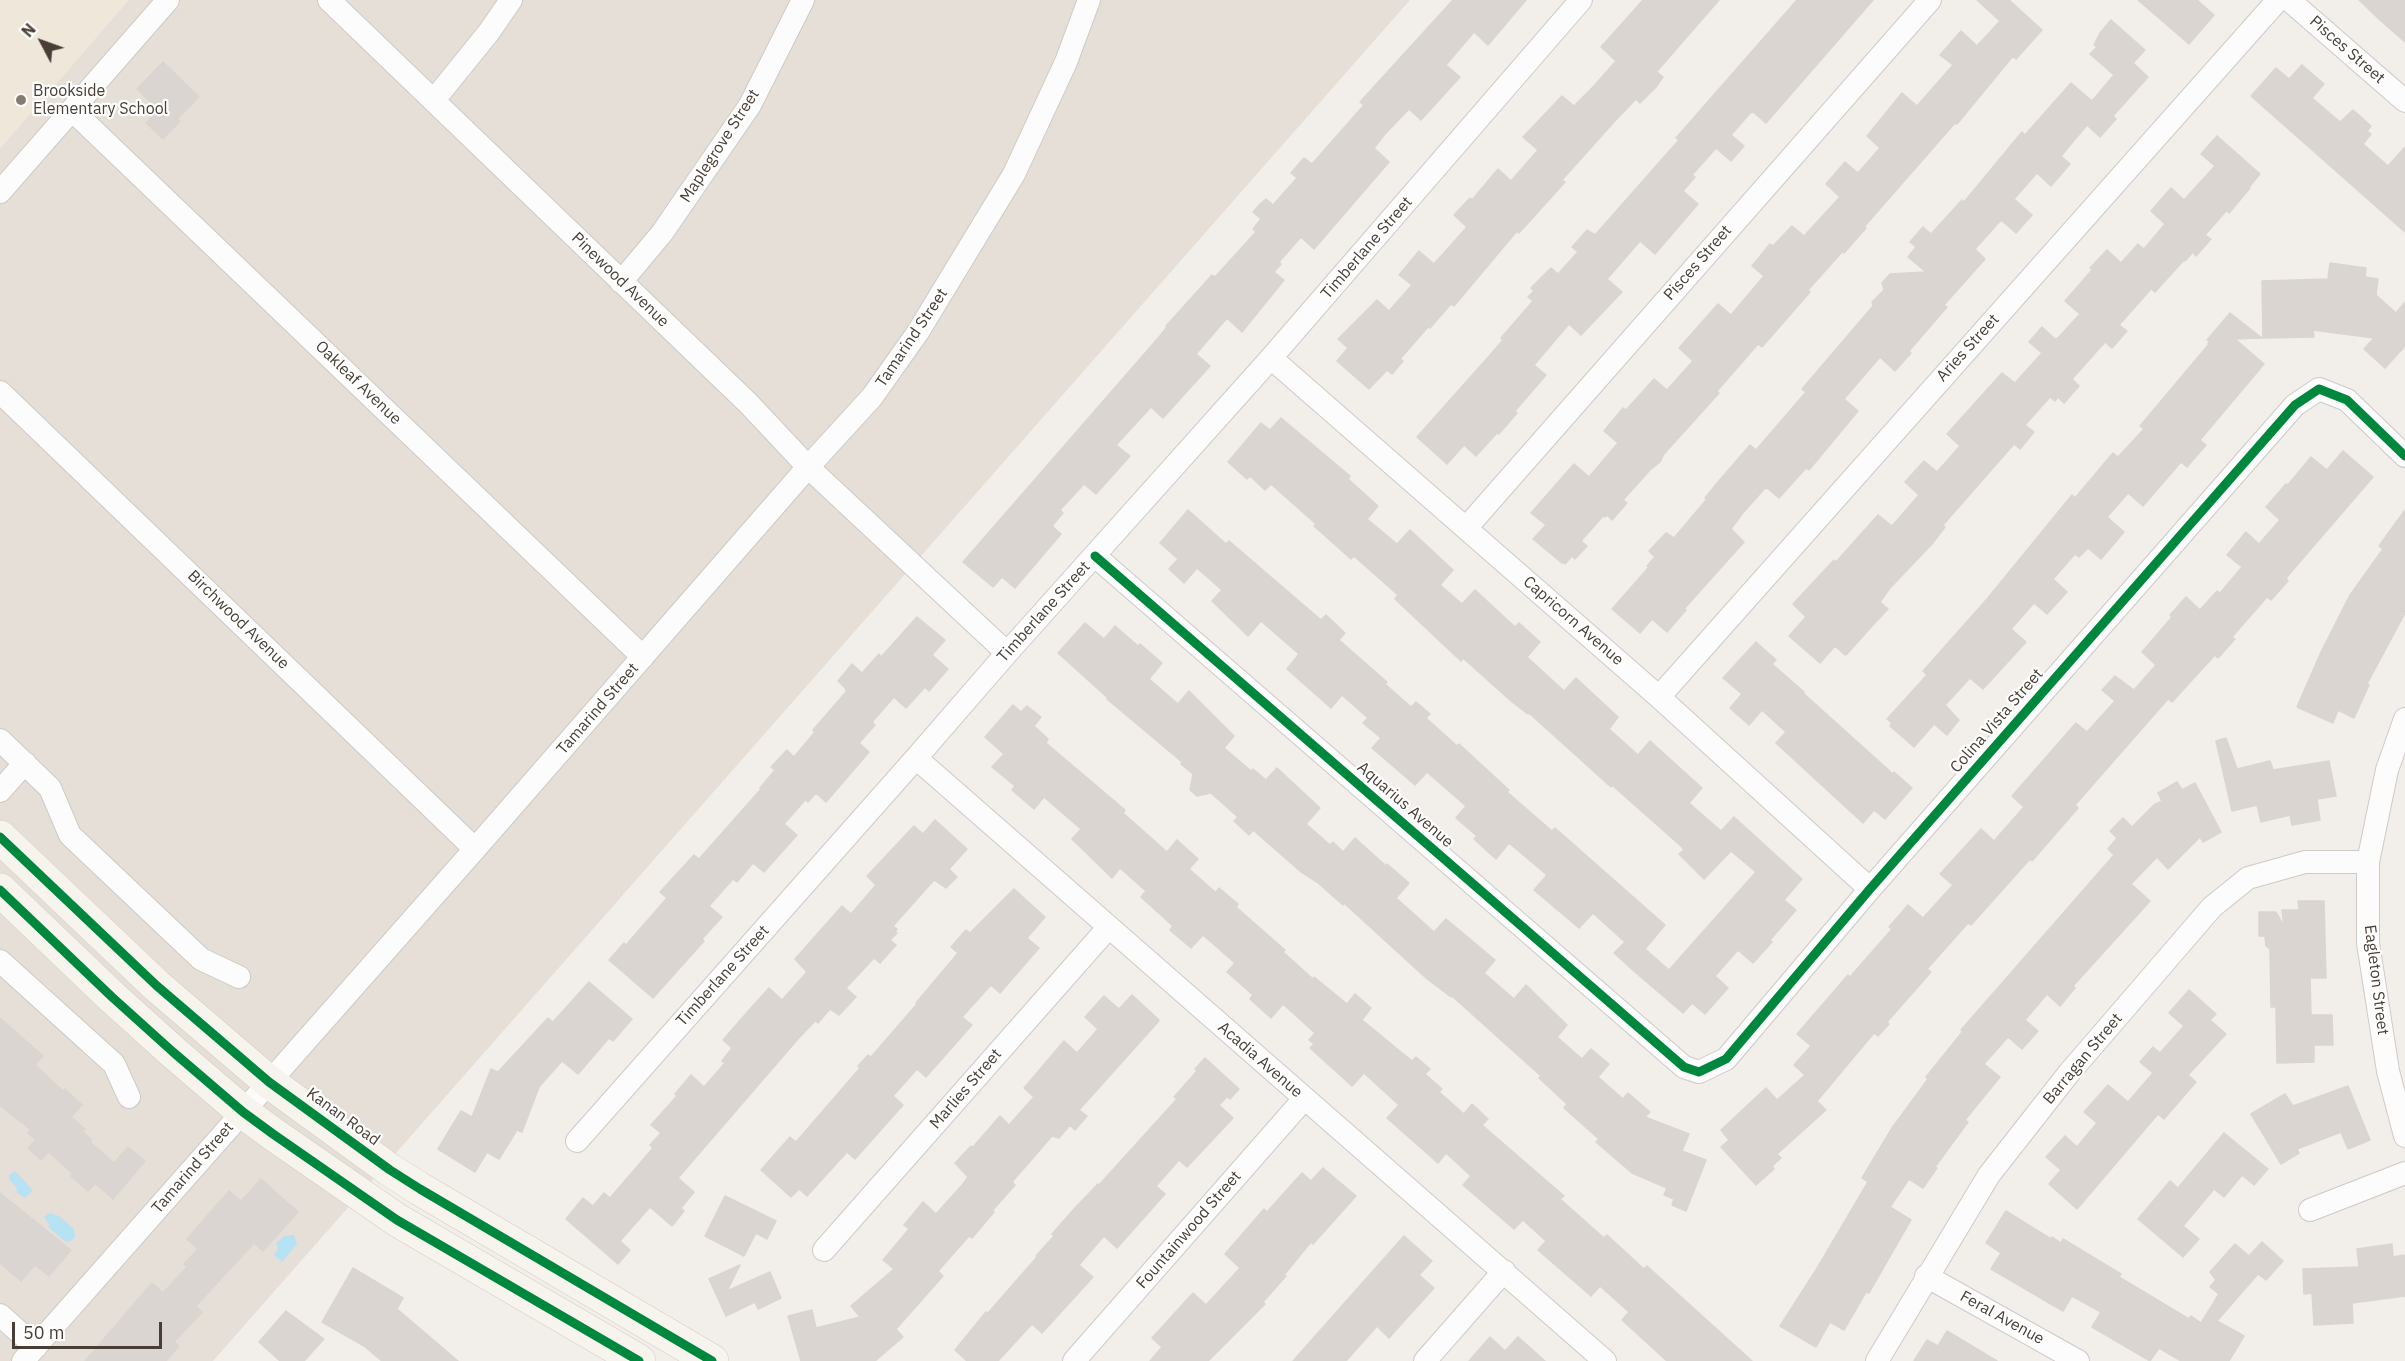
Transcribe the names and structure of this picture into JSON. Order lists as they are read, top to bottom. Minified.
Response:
{"streets":{"main road":["Kanan Road"],"street":["Pisces Street","Maplegrove Street","Timberlane Street","Pinewood Avenue","Tamarind Street","Aries Street","Oakleaf Avenue","Birchwood Avenue","Capricorn Avenue","Colina Vista Street","Aquarius Avenue","Eagleton Street","Barragan Street","Acadia Avenue","Marlies Street","Fountainwood Street","Feral Avenue"]},"crossings":[["Pisces Street","Capricorn Avenue"],["Maplegrove Street","Pinewood Avenue"],["Timberlane Street","Pinewood Avenue"],["Timberlane Street","Capricorn Avenue"],["Timberlane Street","Aquarius Avenue"],["Timberlane Street","Acadia Avenue"],["Pinewood Avenue","Tamarind Street"],["Tamarind Street","Oakleaf Avenue"],["Tamarind Street","Birchwood Avenue"],["Tamarind Street","Kanan Road"],["Aries Street","Capricorn Avenue"],["Capricorn Avenue","Colina Vista Street"],["Colina Vista Street","Aquarius Avenue"],["Eagleton Street","Barragan Street"],["Barragan Street","Feral Avenue"],["Acadia Avenue","Marlies Street"],["Acadia Avenue","Fountainwood Street"]],"places":["Brookside Elementary School"],"scale_bar":"50 m","north":"top left"}
